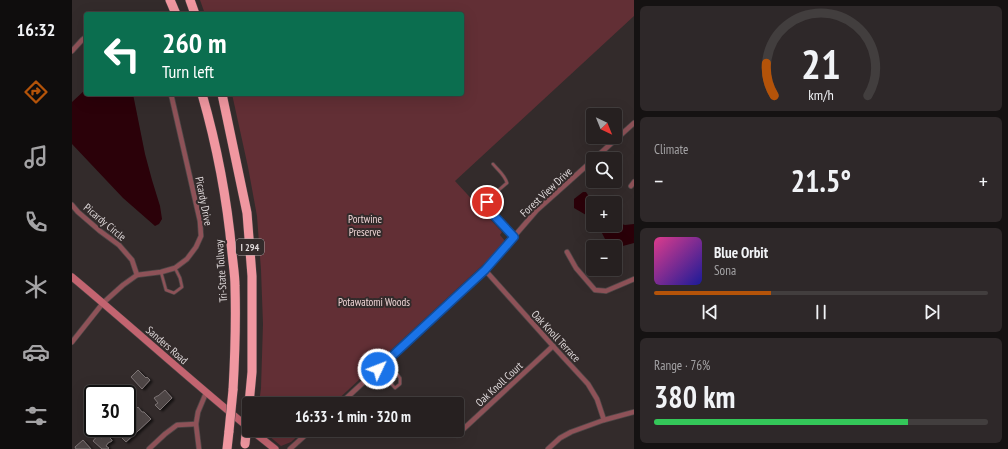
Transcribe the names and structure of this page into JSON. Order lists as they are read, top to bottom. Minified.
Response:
{"streets":{"highway":["I 294","Tri-State Tollway"],"main road":["Sanders Road"],"street":["Forest View Drive","Picardy Drive","Picardy Circle","Oak Knoll Terrace","Oak Knoll Court"]},"crossings":[["Forest View Drive","Oak Knoll Terrace"],["Picardy Drive","Picardy Circle"],["Picardy Drive","Sanders Road"],["Oak Knoll Terrace","Oak Knoll Court"]],"parks":["Portwine Preserve","Potawatomi Woods"],"north":"bottom right","page":{"tabs":"16:32","turn":["260 m","Turn left"],"map_buttons":["+","−"],"tile":["Climate",["Range · 76%","380 km"]],"heat":["−","21.5°","+"],"song":["Blue Orbit","Sona"],"limit":"30","trip":"16:33 · 1 min · 320 m","gauge":["21","km/h"]}}
